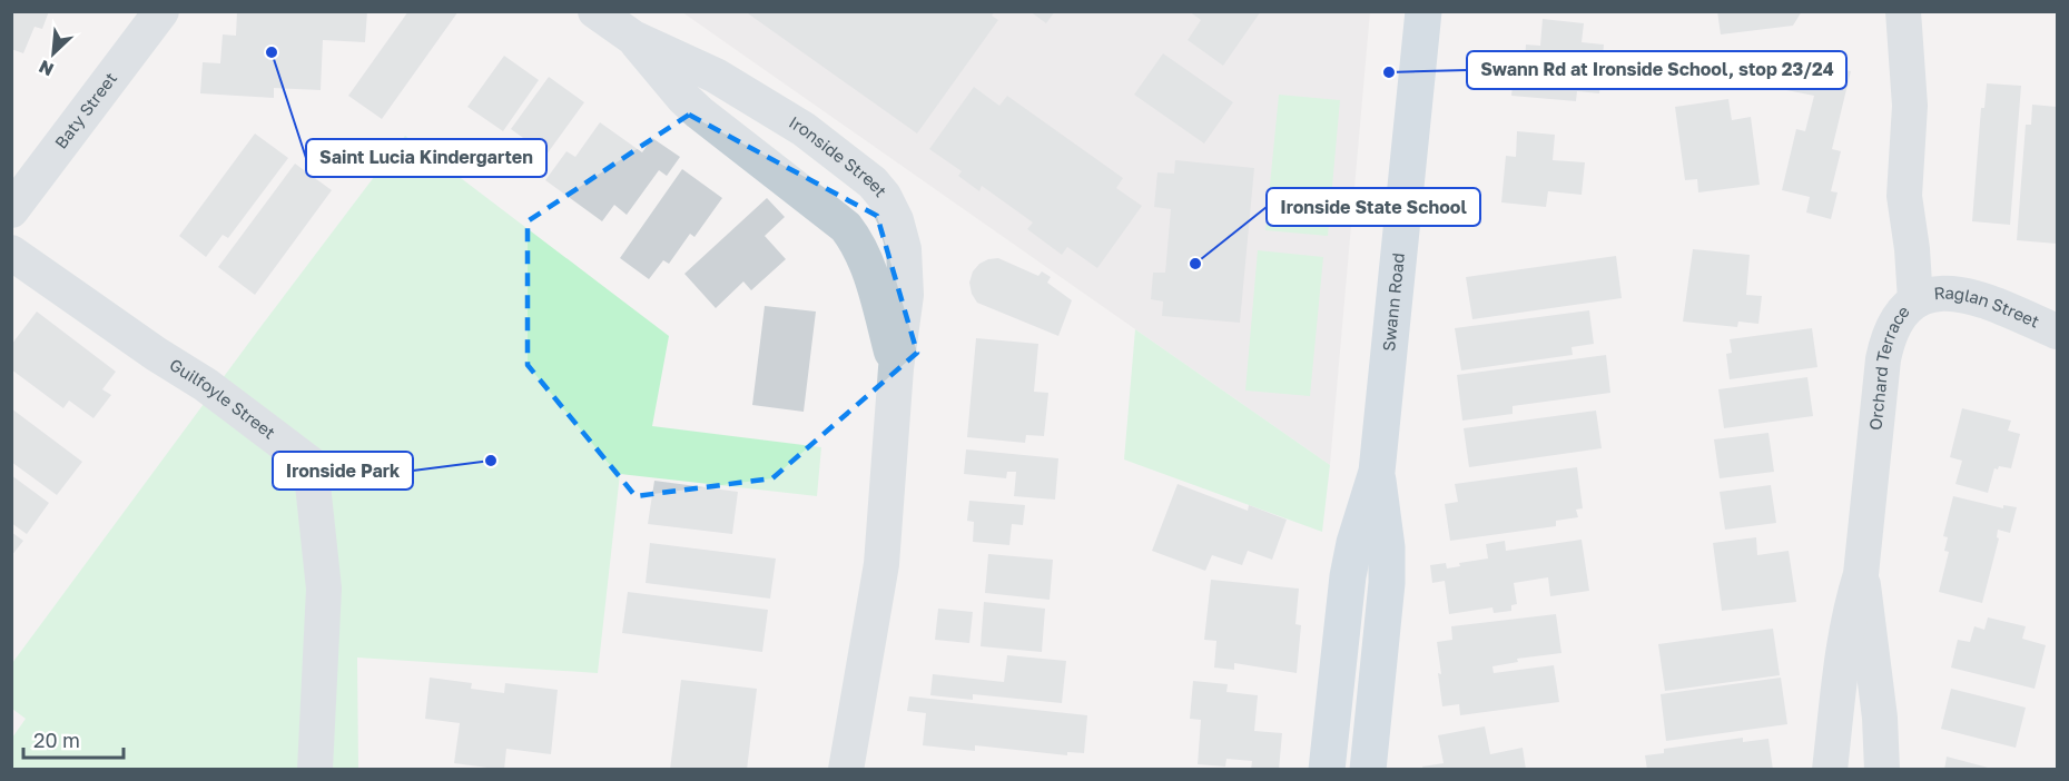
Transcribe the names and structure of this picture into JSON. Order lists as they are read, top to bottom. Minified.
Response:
{"streets":{"main road":["Swann Road"],"street":["Baty Street","Ironside Street","Raglan Street","Orchard Terrace","Guilfoyle Street"]},"crossings":[["Raglan Street","Orchard Terrace"]],"places":["Saint Lucia Kindergarten","Swann Rd at Ironside School, stop 23/24","Ironside State School","Ironside Park"],"scale_bar":"20 m","north":"bottom left"}
